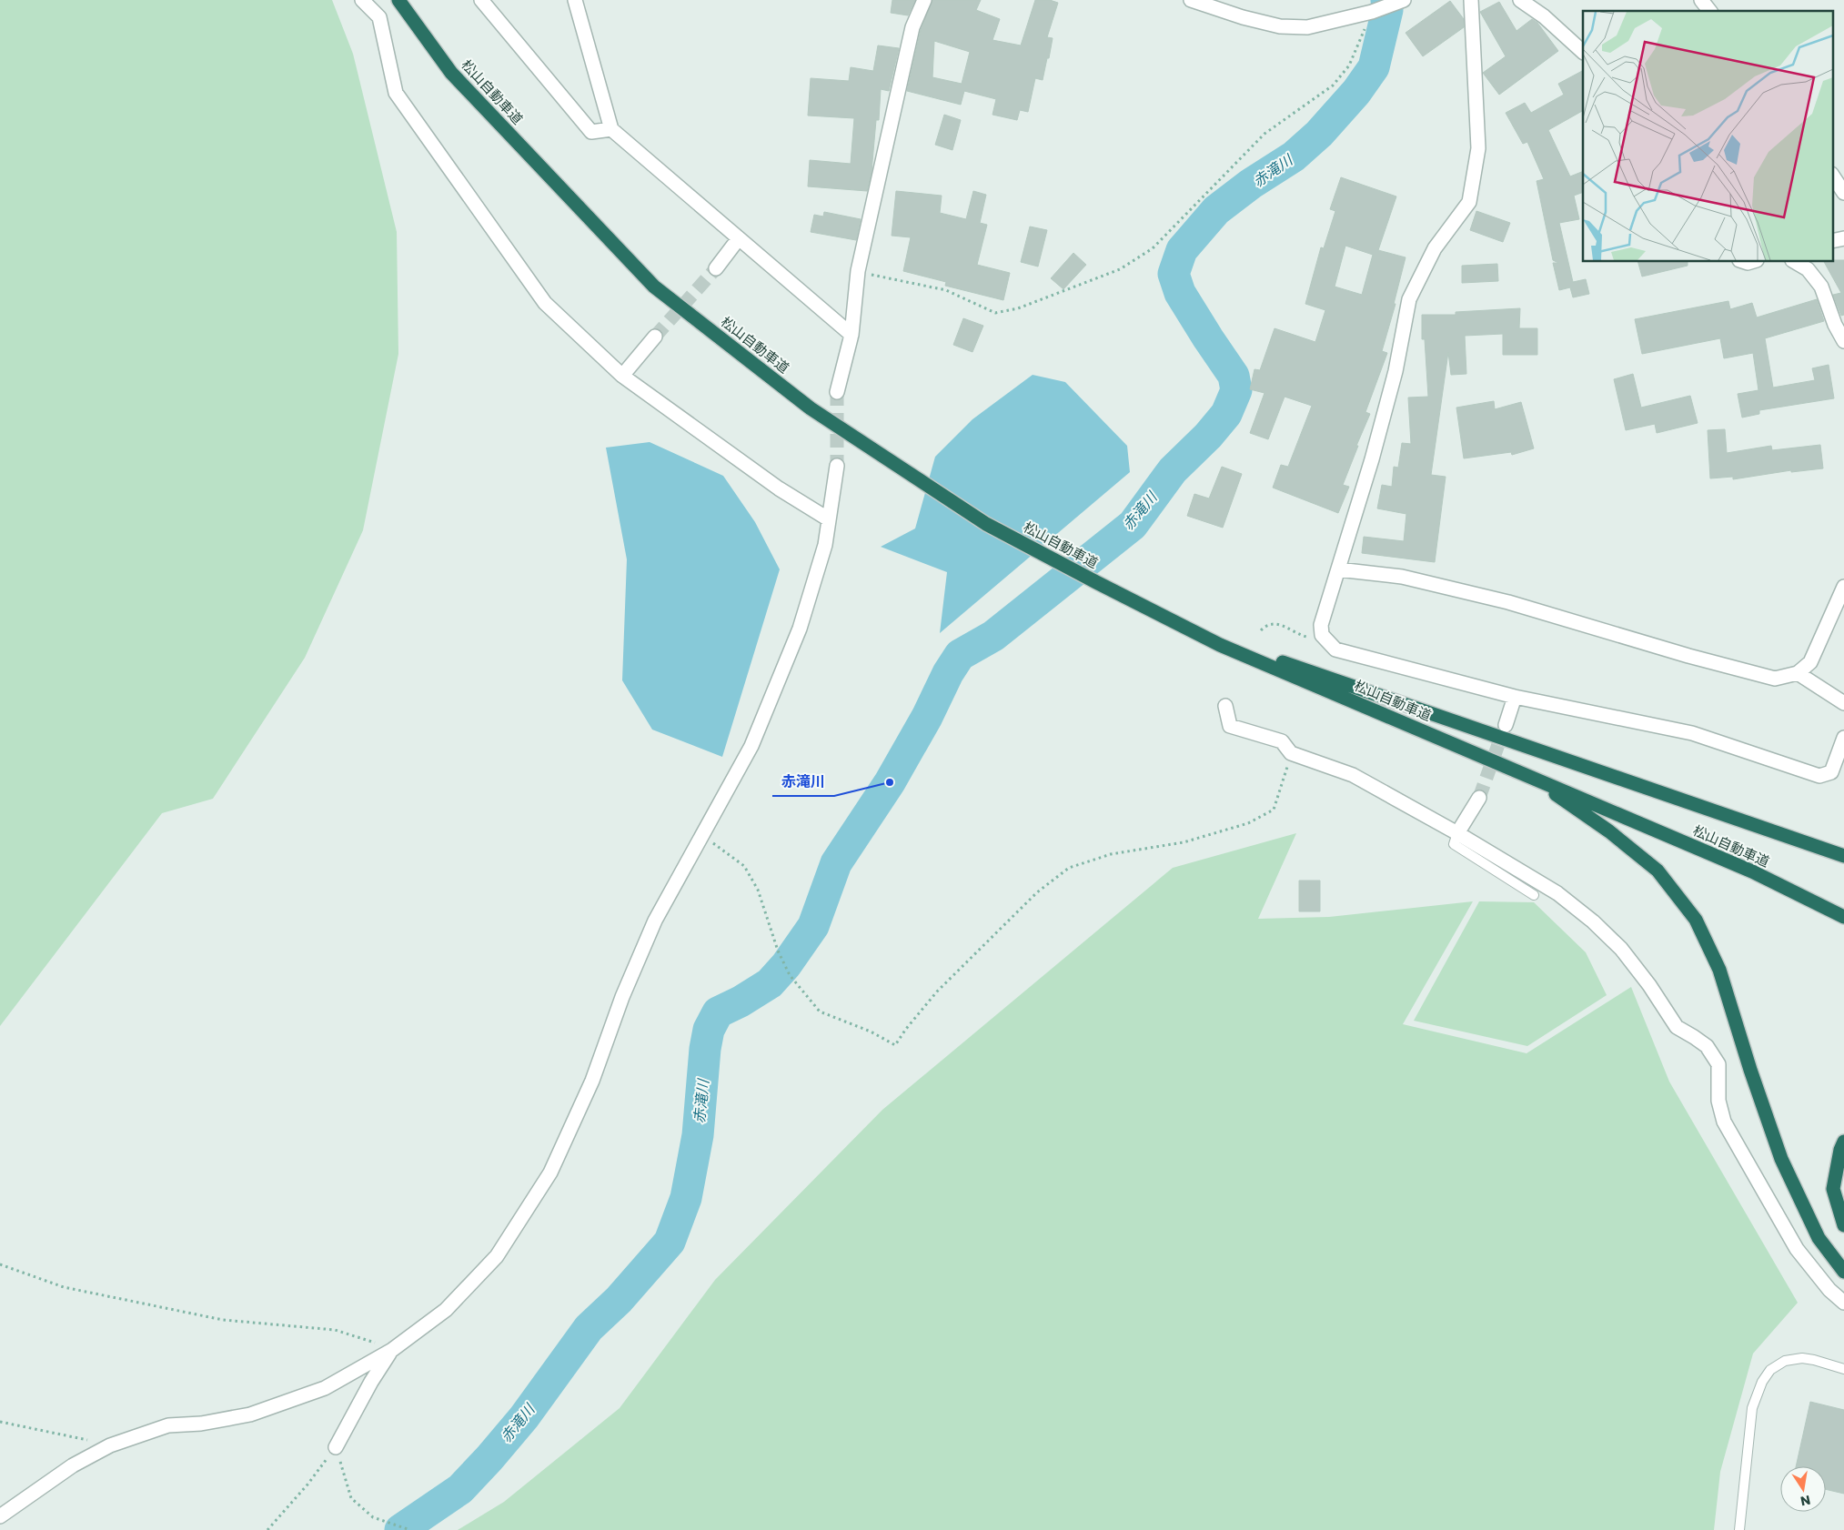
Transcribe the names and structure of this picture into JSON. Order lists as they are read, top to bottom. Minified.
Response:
{"streets":{"highway":["松山自動車道"]},"water":["赤滝川"],"places":["赤滝川"],"north":"bottom"}
